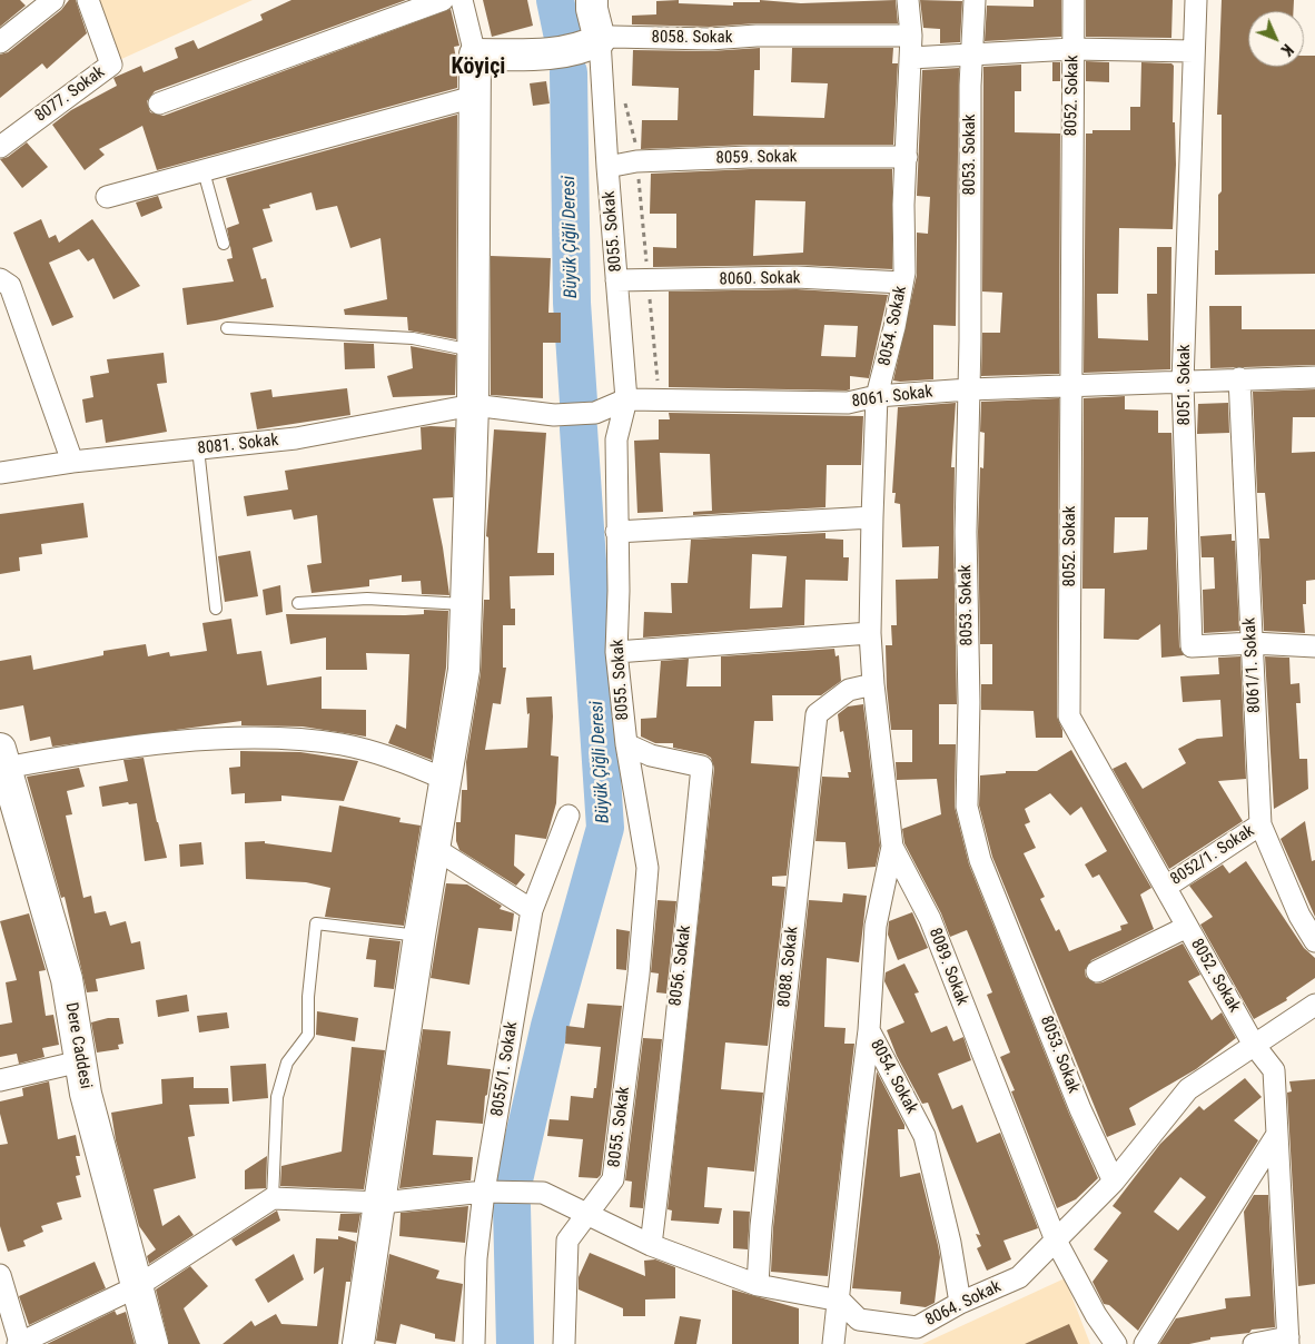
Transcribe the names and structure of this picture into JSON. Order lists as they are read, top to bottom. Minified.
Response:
{"streets":{"street":["8058. Sokak","8077. Sokak","8052. Sokak","8053. Sokak","8059. Sokak","8055. Sokak","8060. Sokak","8054. Sokak","8051. Sokak","8061. Sokak","8081. Sokak","8061/1. Sokak","8052/1. Sokak","8056. Sokak","8088. Sokak","8089. Sokak","Dere Caddesi","8055/1. Sokak","8064. Sokak"]},"crossings":[["8058. Sokak","8055. Sokak"],["8058. Sokak","8054. Sokak"],["8052. Sokak","8061. Sokak"],["8052. Sokak","8052/1. Sokak"],["8052. Sokak","8064. Sokak"],["8053. Sokak","8061. Sokak"],["8053. Sokak","8064. Sokak"],["8059. Sokak","8055. Sokak"],["8059. Sokak","8054. Sokak"],["8055. Sokak","8060. Sokak"],["8055. Sokak","8061. Sokak"],["8055. Sokak","8056. Sokak"],["8055. Sokak","8064. Sokak"],["8060. Sokak","8054. Sokak"],["8054. Sokak","8061. Sokak"],["8054. Sokak","8088. Sokak"],["8054. Sokak","8089. Sokak"],["8054. Sokak","8064. Sokak"],["8051. Sokak","8061. Sokak"],["8051. Sokak","8061/1. Sokak"],["8061. Sokak","8081. Sokak"],["8061. Sokak","8061/1. Sokak"],["8061/1. Sokak","8052/1. Sokak"],["8056. Sokak","8064. Sokak"],["8088. Sokak","8089. Sokak"],["8088. Sokak","8064. Sokak"],["8089. Sokak","8064. Sokak"],["8055/1. Sokak","8064. Sokak"]],"districts":["Köyiçi"],"water":["Büyük Çiğli Deresi"],"north":"bottom right"}
